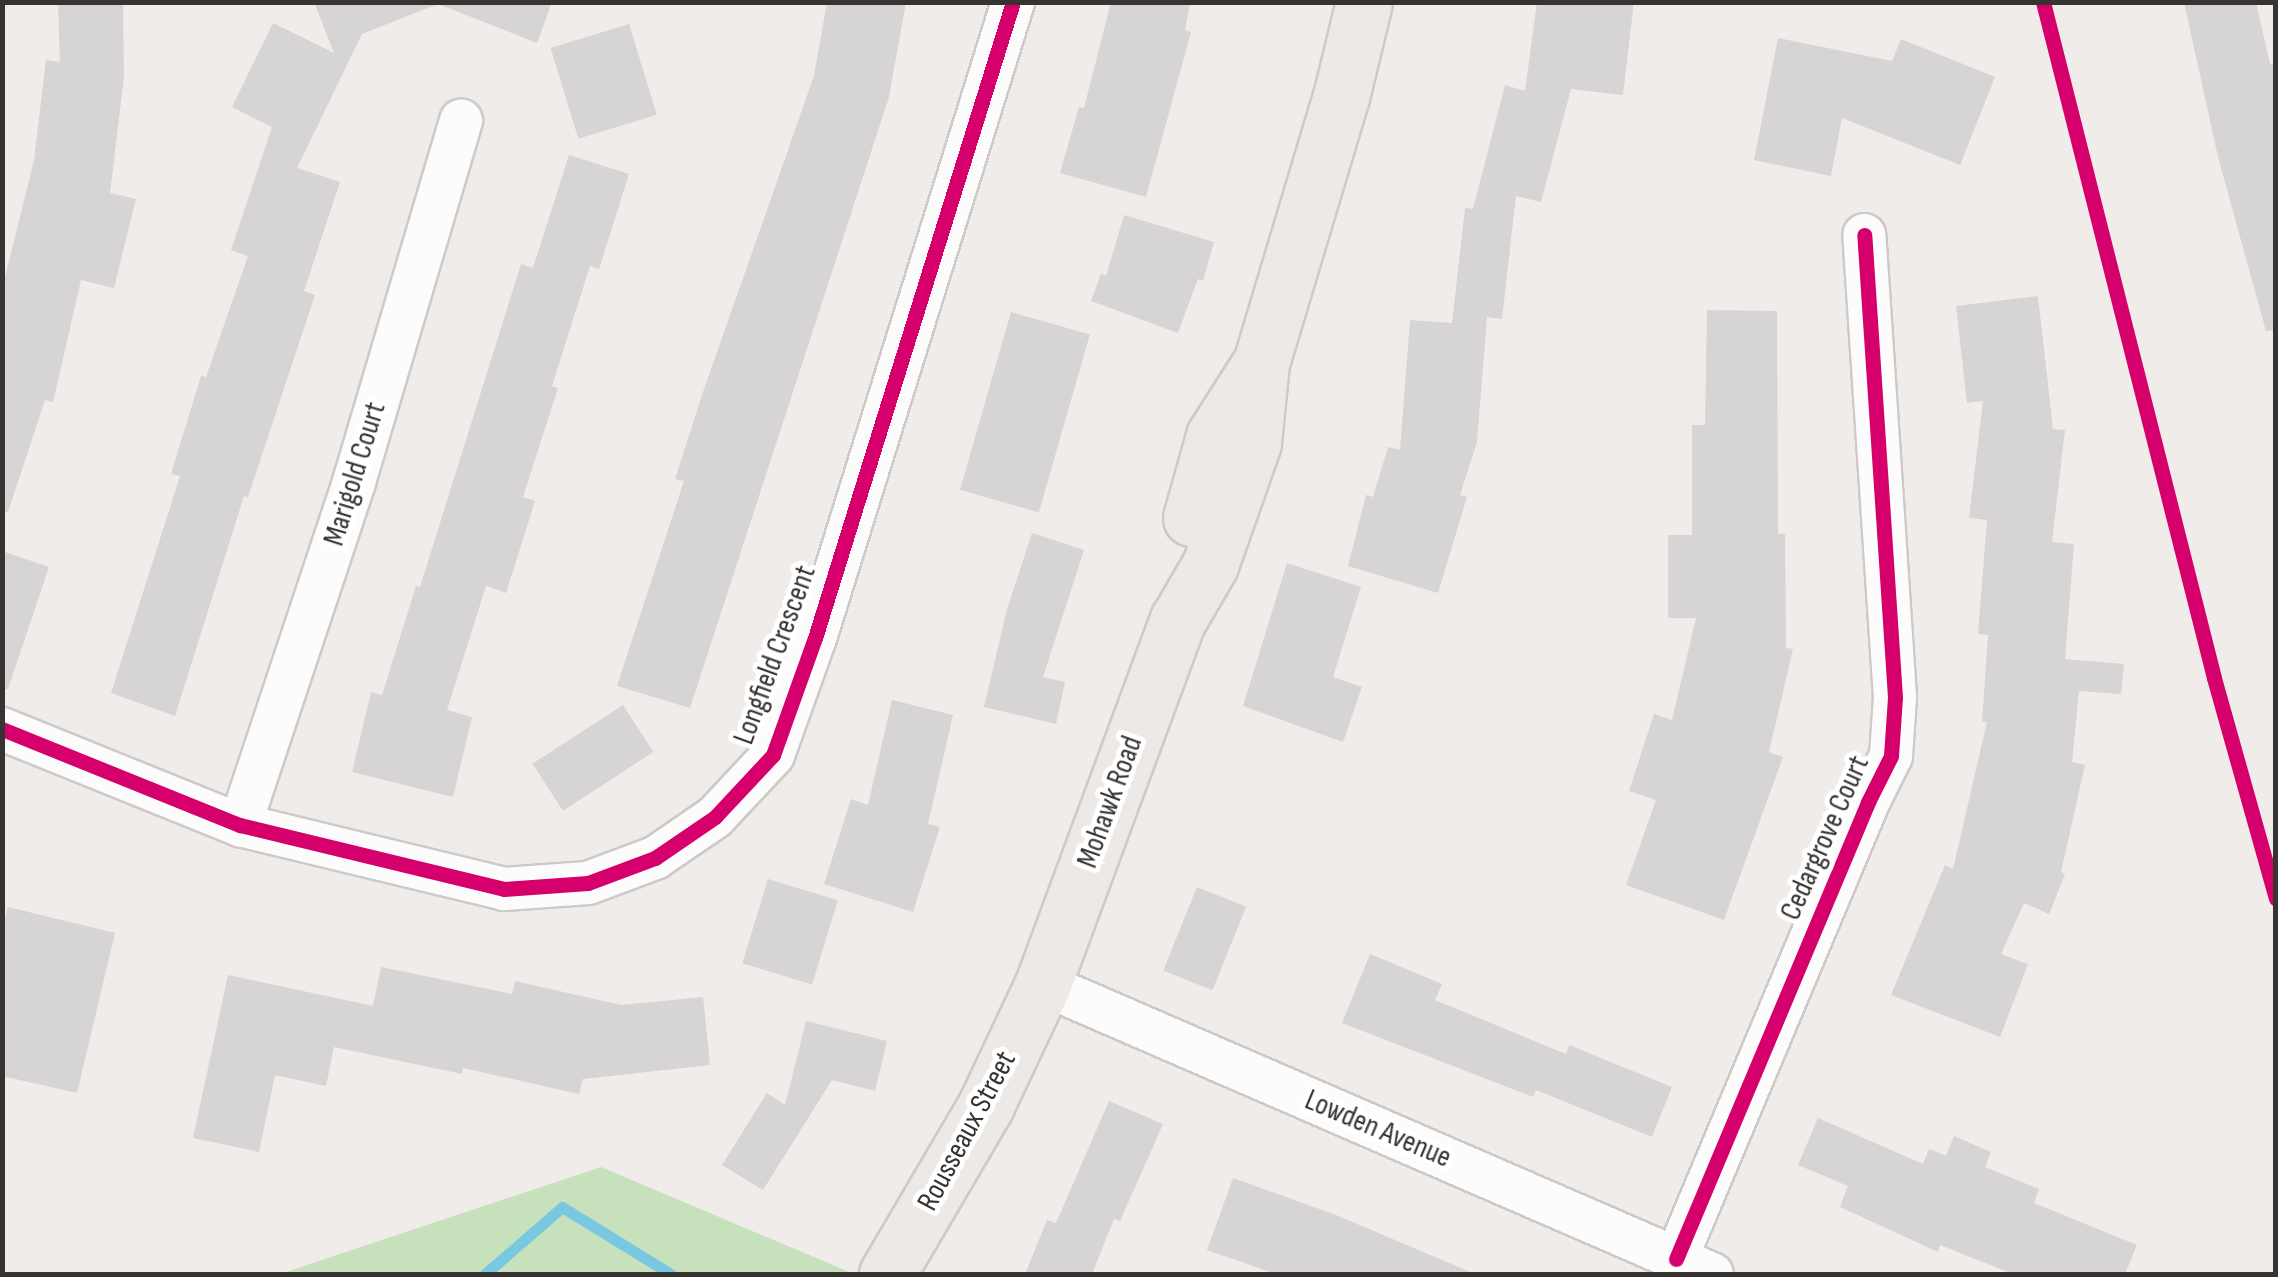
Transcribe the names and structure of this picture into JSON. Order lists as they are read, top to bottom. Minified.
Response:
{"streets":{"main road":["Mohawk Road","Rousseaux Street"],"street":["Marigold Court","Longfield Crescent","Cedargrove Court","Lowden Avenue"]},"crossings":[["Marigold Court","Longfield Crescent"],["Mohawk Road","Lowden Avenue"],["Mohawk Road","Rousseaux Street"],["Cedargrove Court","Lowden Avenue"],["Lowden Avenue","Rousseaux Street"]]}
